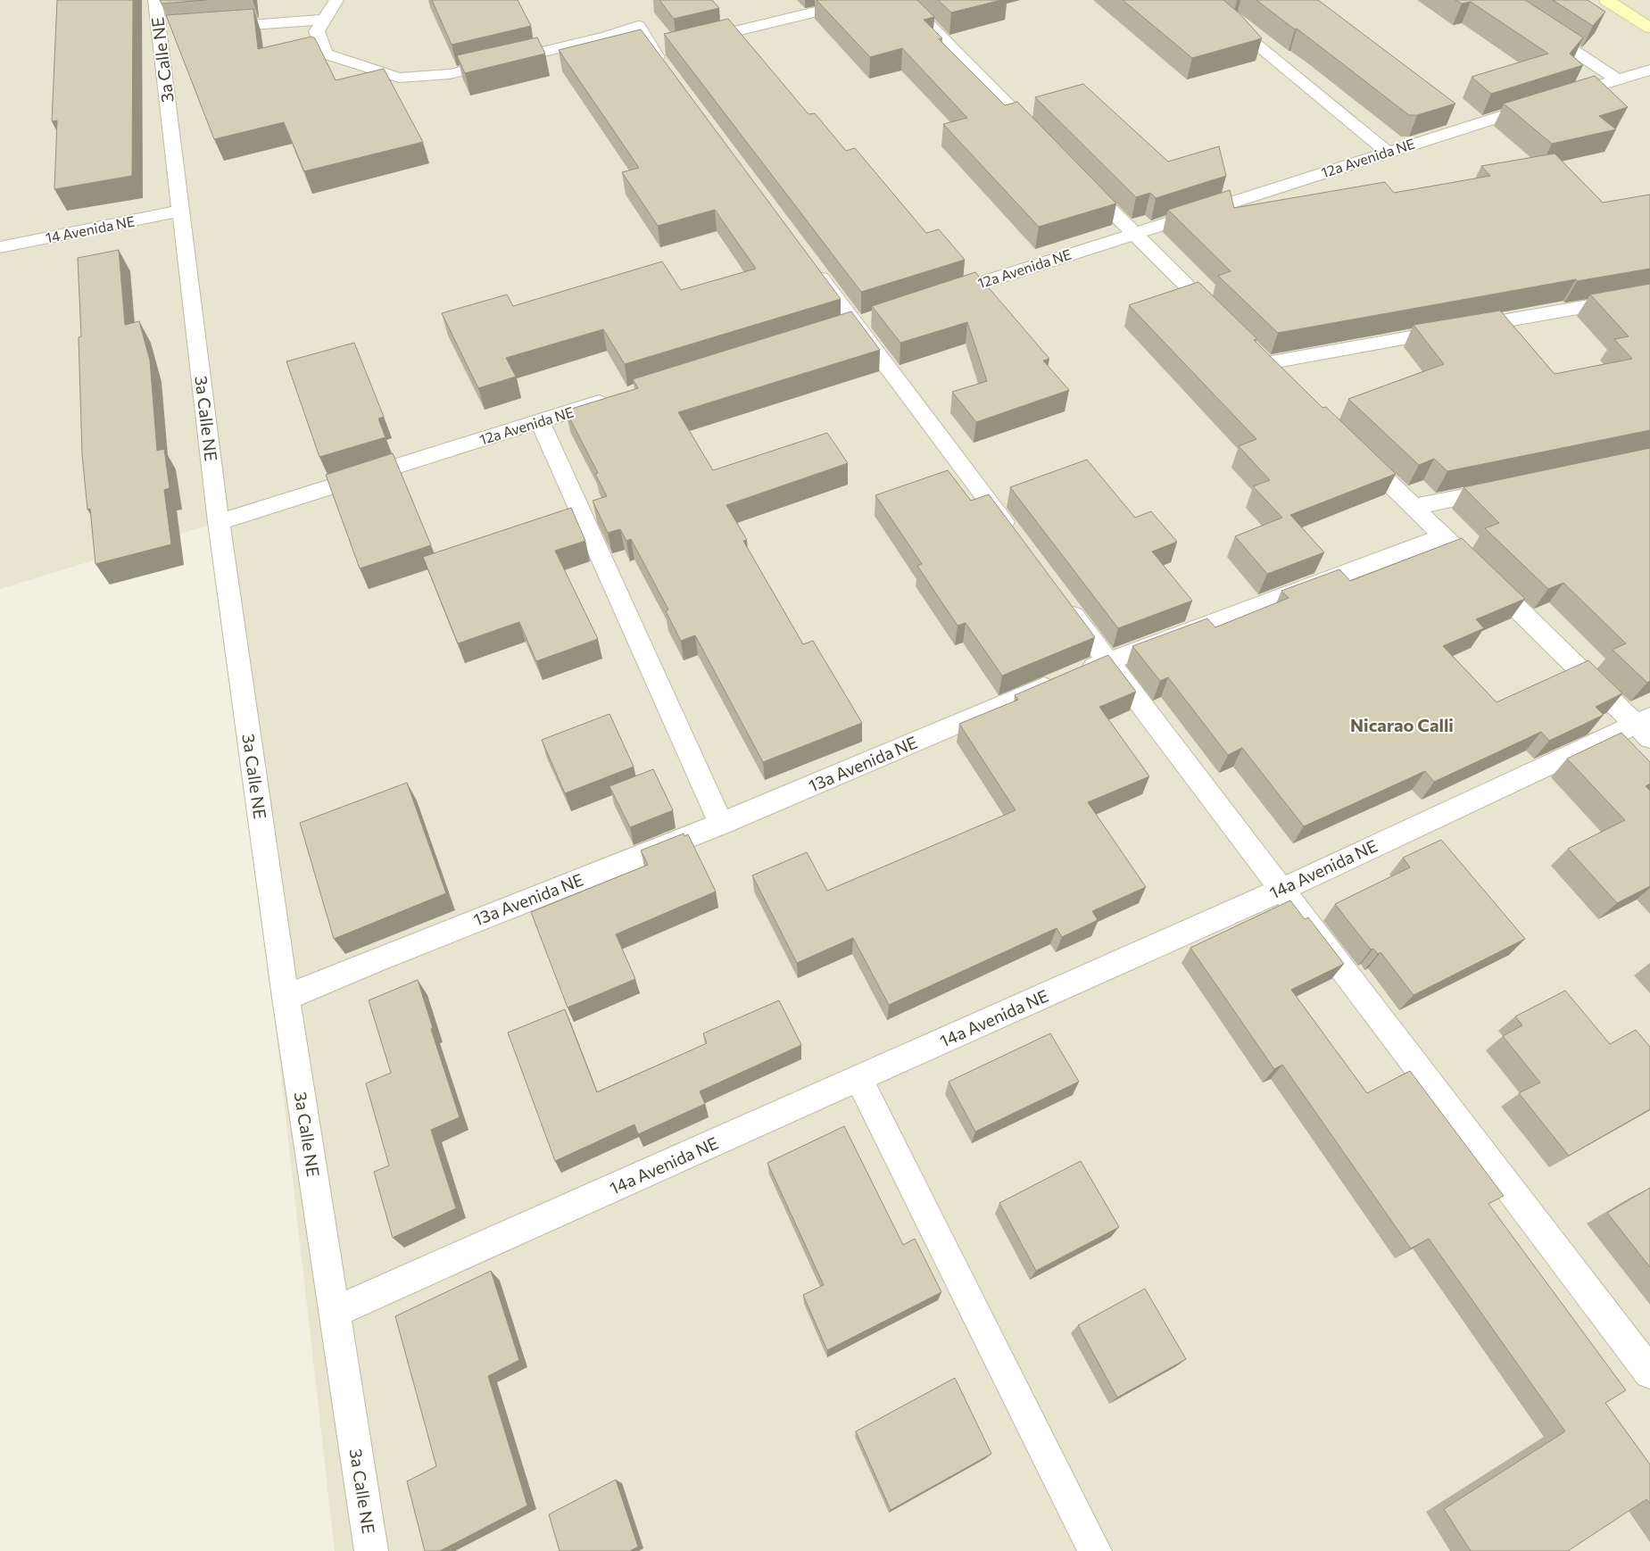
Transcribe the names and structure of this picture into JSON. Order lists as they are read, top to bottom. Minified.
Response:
{"streets":{"street":["3a Calle NE","12a Avenida NE","14 Avenida NE","13a Avenida NE","14a Avenida NE"]},"crossings":[["3a Calle NE","12a Avenida NE"],["3a Calle NE","14 Avenida NE"],["3a Calle NE","13a Avenida NE"],["3a Calle NE","14a Avenida NE"]],"districts":["Nicarao Calli"]}
